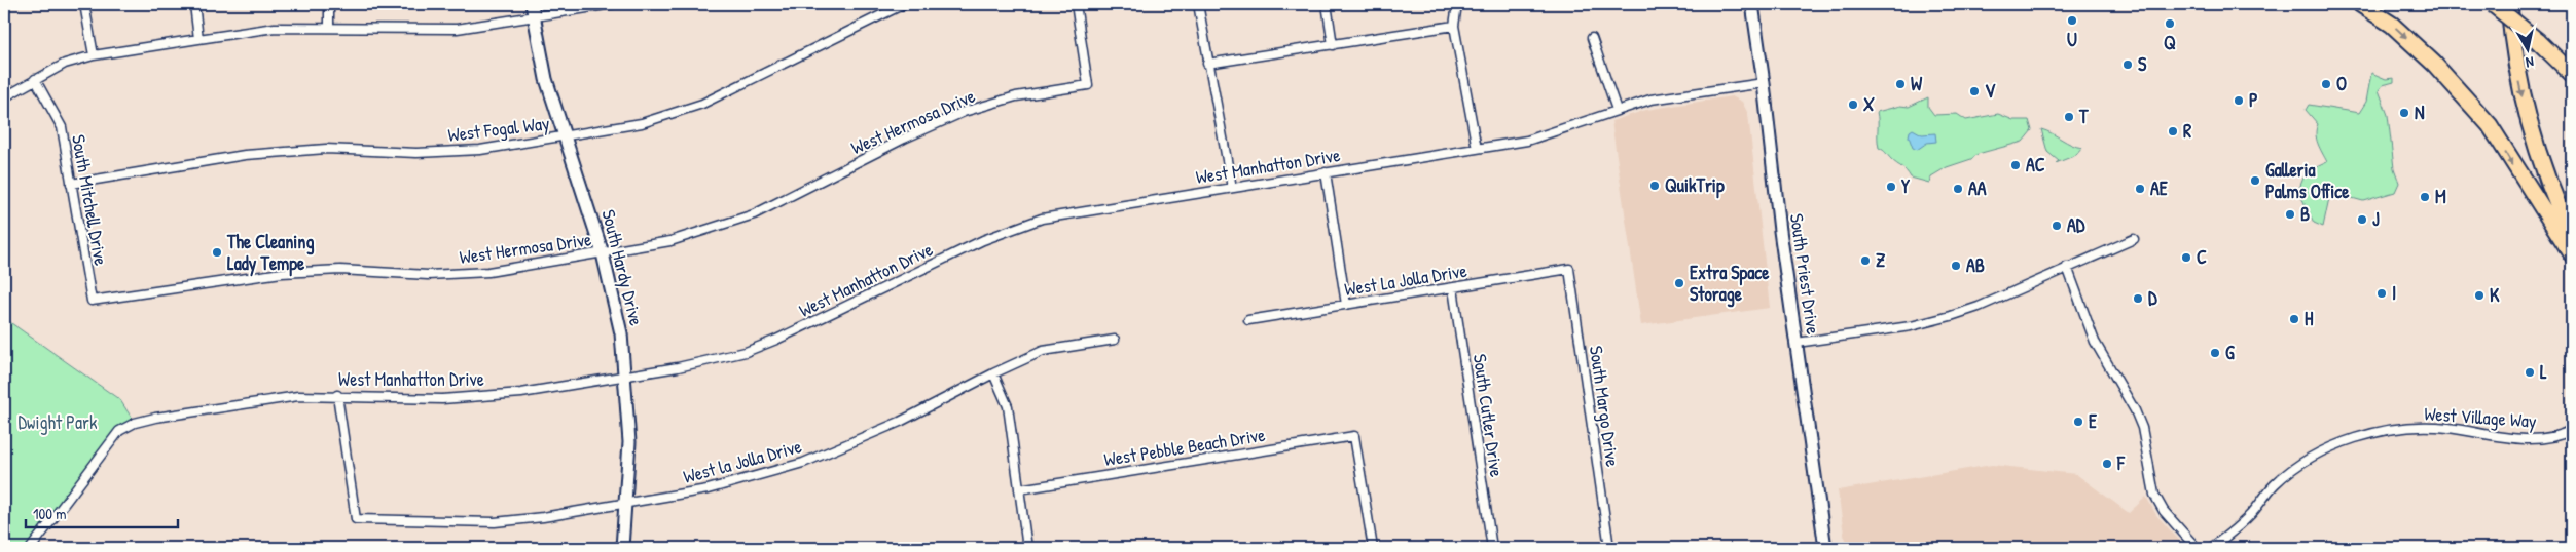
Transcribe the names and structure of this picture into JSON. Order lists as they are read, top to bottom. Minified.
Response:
{"streets":{"street":["West Hermosa Drive","West Fogal Way","West Manhatton Drive","South Mitchell Drive","South Hardy Drive","South Priest Drive","West La Jolla Drive","South Margo Drive","South Cutler Drive","West Village Way","West Pebble Beach Drive","West la Jolla Drive"]},"crossings":[["West Hermosa Drive","South Mitchell Drive"],["West Hermosa Drive","South Hardy Drive"],["West Fogal Way","South Mitchell Drive"],["West Fogal Way","South Hardy Drive"],["West Manhatton Drive","South Hardy Drive"],["West Manhatton Drive","South Priest Drive"],["West Manhatton Drive","West la Jolla Drive"],["South Hardy Drive","West la Jolla Drive"],["West La Jolla Drive","South Margo Drive"],["West La Jolla Drive","South Cutler Drive"]],"parks":["Dwight Park"],"places":["U","Q","S","W","O","V","P","X","N","T","R","AC","Galleria Palms Office","QuikTrip","Y","AA","AE","M","B","J","AD","The Cleaning Lady Tempe","C","Z","AB","Extra Space Storage","I","K","D","H","G","L","E","F"],"scale_bar":"100 m","north":"bottom"}
